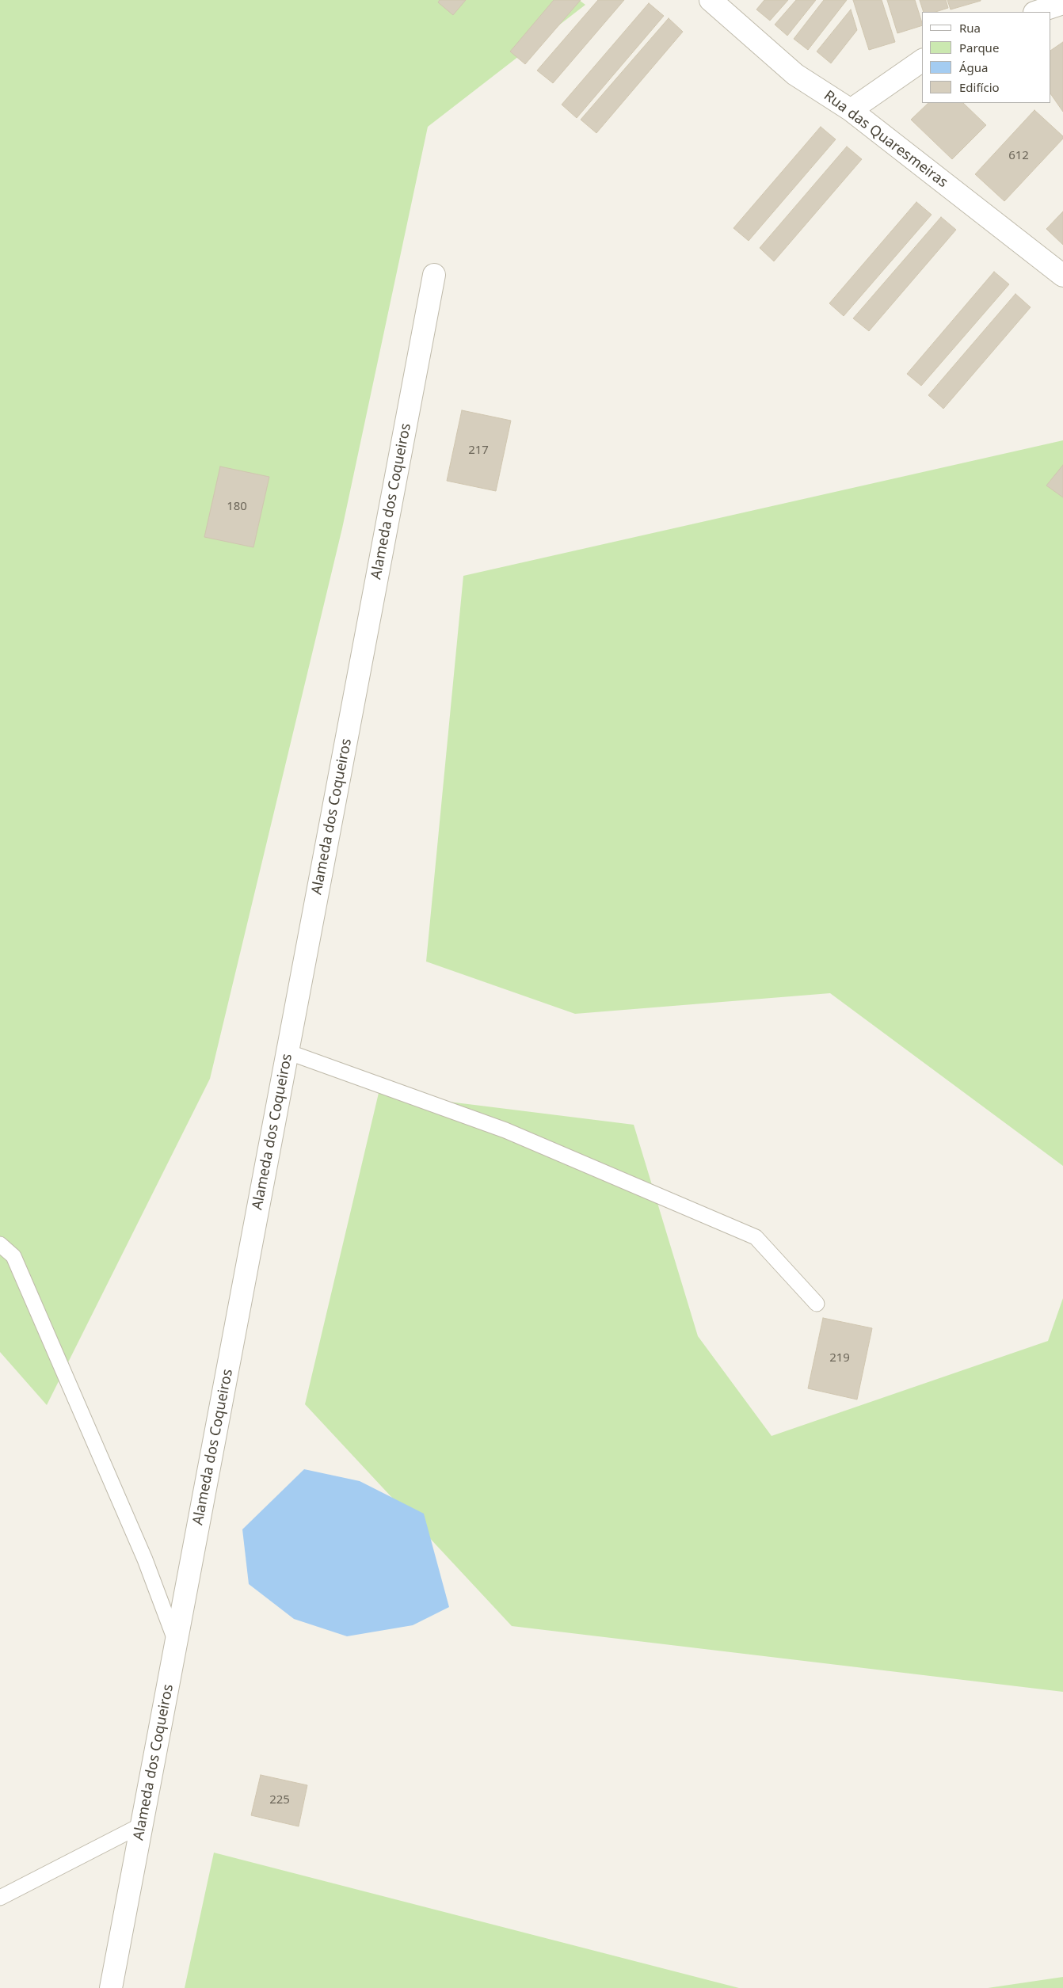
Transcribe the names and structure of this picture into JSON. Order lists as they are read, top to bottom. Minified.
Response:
{"streets":{"street":["Rua das Quaresmeiras","Alameda dos Coqueiros"]},"house_numbers":["612","217","180","219","225"],"legend":["Rua","Parque","Água","Edifício"]}
